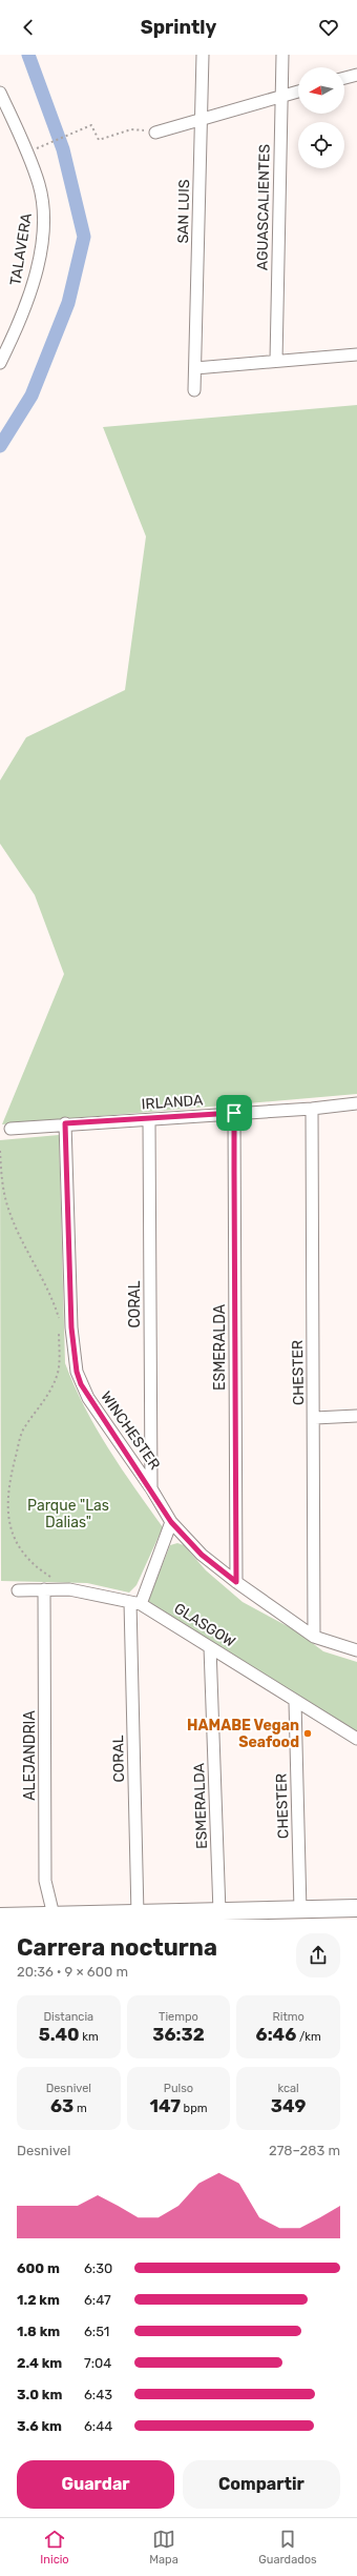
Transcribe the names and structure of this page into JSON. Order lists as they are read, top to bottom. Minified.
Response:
{"streets":{"street":["AGUASCALIENTES","SAN LUIS","TALAVERA","IRLANDA","CORAL","ESMERALDA","CHESTER","WINCHESTER","GLASGOW","ALEJANDRIA"]},"crossings":[["IRLANDA","CORAL"],["IRLANDA","ESMERALDA"],["IRLANDA","CHESTER"],["IRLANDA","WINCHESTER"],["CORAL","WINCHESTER"],["CORAL","GLASGOW"],["ESMERALDA","WINCHESTER"],["ESMERALDA","GLASGOW"],["CHESTER","WINCHESTER"],["CHESTER","GLASGOW"],["GLASGOW","ALEJANDRIA"]],"parks":["Parque \"Las Dalias\""],"places":["HAMABE Vegan Seafood"],"north":"left","page":{"header":"Sprintly","heading":["Carrera nocturna","20:36 · 9 × 600 m"],"stats":[["Distancia","5.40 km"],["Tiempo","36:32"],["Ritmo","6:46 /km"],["Desnivel","63 m"],["Pulso","147 bpm"],["kcal","349"]],"chart":["Desnivel","278–283 m"],"list":[{"name":"600 m","note":"6:30"},{"name":"1.2 km","note":"6:47"},{"name":"1.8 km","note":"6:51"},{"name":"2.4 km","note":"7:04"},{"name":"3.0 km","note":"6:43"},{"name":"3.6 km","note":"6:44"}],"buttons":["Guardar","Compartir"],"tabs":["Inicio","Mapa","Guardados"]}}
